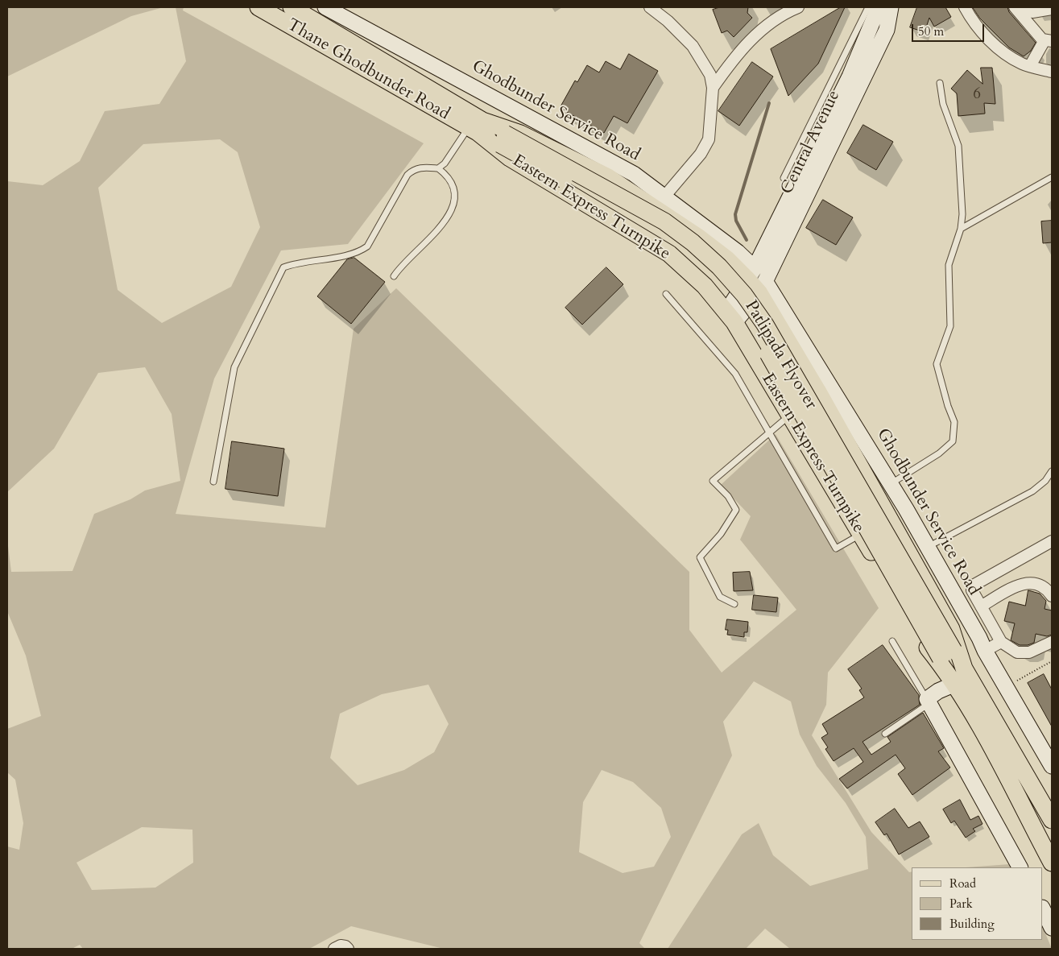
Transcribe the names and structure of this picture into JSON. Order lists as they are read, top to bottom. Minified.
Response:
{"streets":{"main road":["Thane Ghodbunder Road","Eastern Express Turnpike","Patlipada Flyover"],"street":["Ghodbunder Service Road","Central Avenue"]},"crossings":[["Thane Ghodbunder Road","Eastern Express Turnpike"],["Thane Ghodbunder Road","Patlipada Flyover"],["Ghodbunder Service Road","Central Avenue"],["Ghodbunder Service Road","Eastern Express Turnpike"],["Central Avenue","Eastern Express Turnpike"],["Eastern Express Turnpike","Patlipada Flyover"]],"house_numbers":["6"],"legend":["Road","Park","Building"],"scale_bar":"50 m"}
